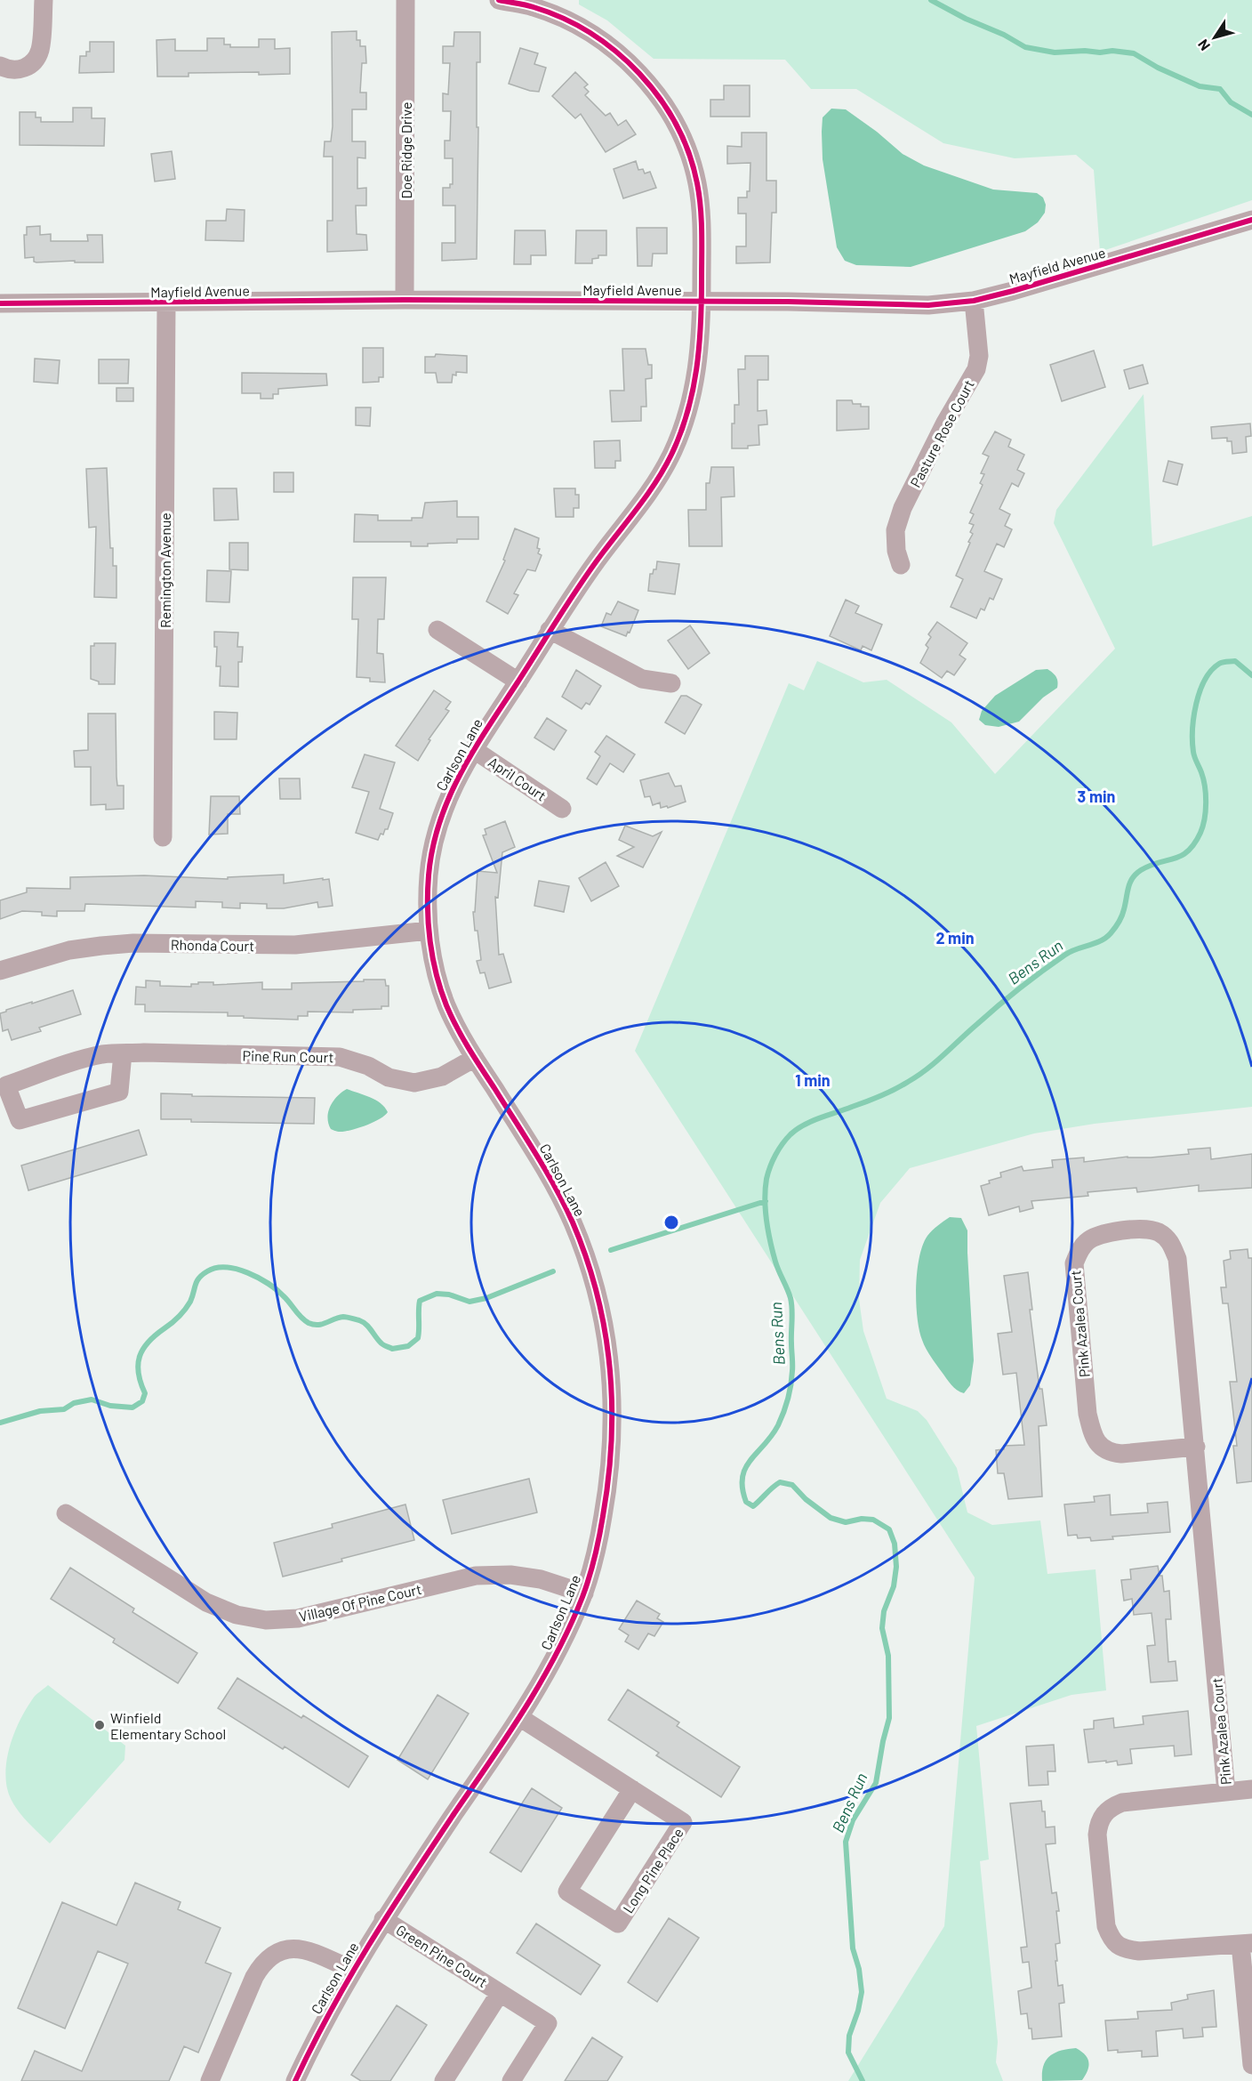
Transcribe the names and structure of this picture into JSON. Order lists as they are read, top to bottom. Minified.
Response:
{"streets":{"street":["Doe Ridge Drive","Mayfield Avenue","Pasture Rose Court","Remington Avenue","Carlson Lane","April Court","Rhonda Court","Pine Run Court","Pink Azalea Court","Village Of Pine Court","Long Pine Place","Green Pine Court"]},"crossings":[["Doe Ridge Drive","Mayfield Avenue"],["Mayfield Avenue","Pasture Rose Court"],["Mayfield Avenue","Remington Avenue"],["Mayfield Avenue","Carlson Lane"],["Carlson Lane","April Court"],["Carlson Lane","Rhonda Court"],["Carlson Lane","Pine Run Court"],["Carlson Lane","Village Of Pine Court"],["Carlson Lane","Long Pine Place"],["Carlson Lane","Green Pine Court"]],"water":["Bens Run"],"places":["Winfield Elementary School"],"north":"bottom left","rings":["3 min","2 min","1 min"]}
